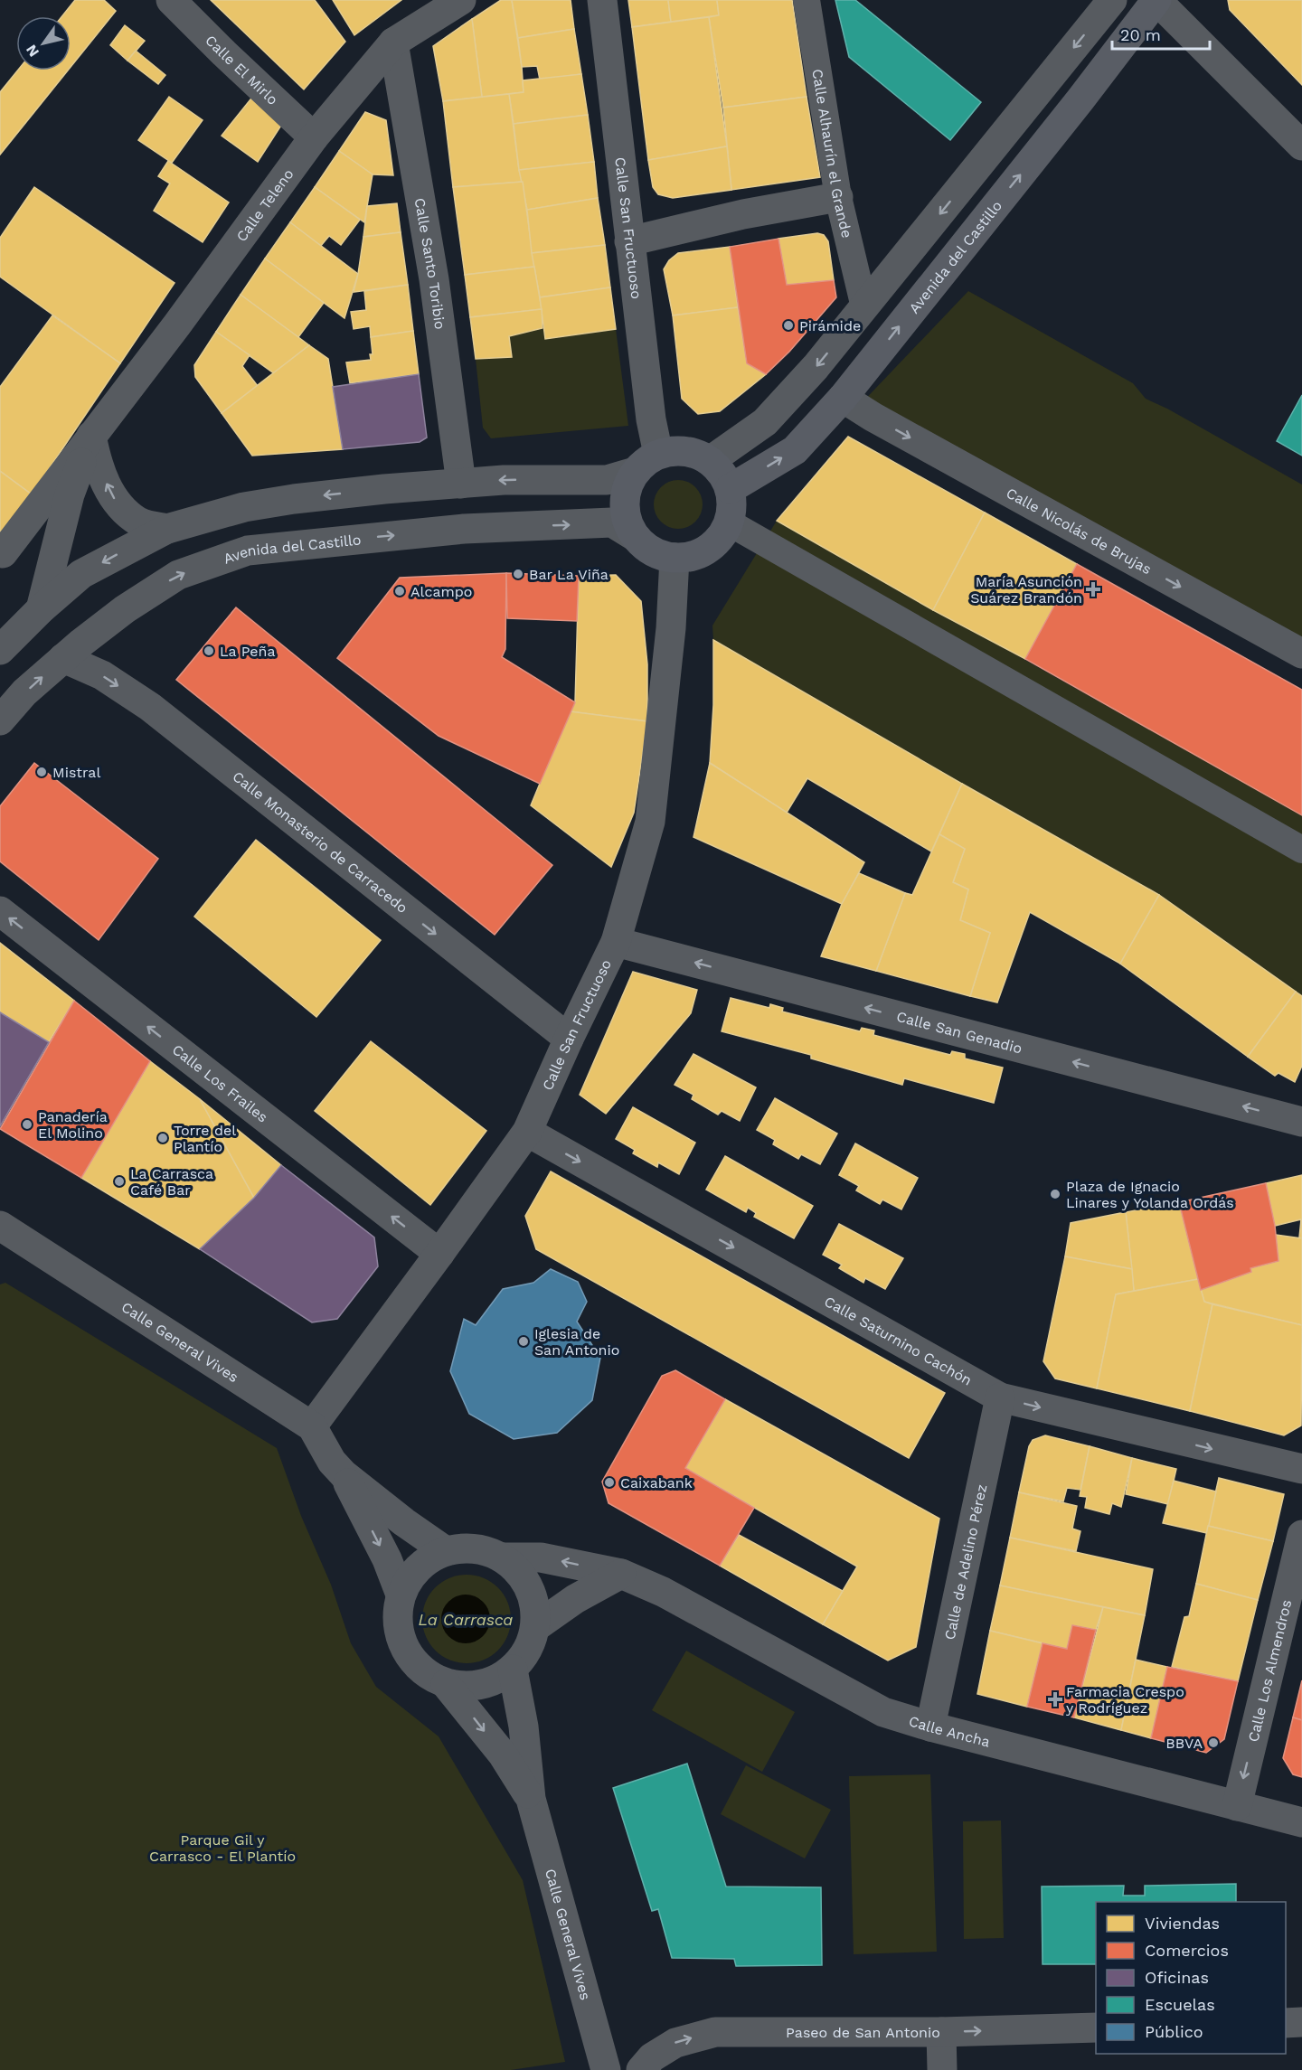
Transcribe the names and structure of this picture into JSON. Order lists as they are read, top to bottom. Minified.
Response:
{"streets":{"main road":["Avenida del Castillo"],"street":["Calle El Mirlo","Calle Alhaurín el Grande","Calle Teleno","Calle San Fructuoso","Calle Santo Toribio","Calle Nicolás de Brujas","Calle Monasterio de Carracedo","Calle San Genadio","Calle Los Frailes","Calle Saturnino Cachón","Calle General Vives","Calle de Adelino Pérez","Calle Los Almendros","Calle Ancha","Paseo de San Antonio"]},"crossings":[["Calle El Mirlo","Calle Teleno"],["Calle Teleno","Calle Santo Toribio"],["Calle San Fructuoso","Avenida del Castillo"],["Calle San Fructuoso","Calle Monasterio de Carracedo"],["Calle San Fructuoso","Calle San Genadio"],["Calle San Fructuoso","Calle Los Frailes"],["Calle San Fructuoso","Calle Saturnino Cachón"],["Calle San Fructuoso","Calle General Vives"],["Avenida del Castillo","Calle Nicolás de Brujas"],["Avenida del Castillo","Calle Monasterio de Carracedo"],["Calle Saturnino Cachón","Calle de Adelino Pérez"],["Calle General Vives","Calle Ancha"],["Calle de Adelino Pérez","Calle Ancha"],["Calle Los Almendros","Calle Ancha"]],"one_way":["Avenida del Castillo","Calle Monasterio de Carracedo","Calle San Genadio","Calle Los Frailes","Calle Saturnino Cachón","Calle Los Almendros","Paseo de San Antonio"],"water":["La Carrasca"],"parks":["Parque Gil y Carrasco - El Plantío"],"places":{"other":["Pirámide","Bar La Viña","Alcampo","La Peña","Mistral","Panadería El Molino","Torre del Plantío","La Carrasca Café Bar","Plaza de Ignacio Linares y Yolanda Ordás","Iglesia de San Antonio","Caixabank","BBVA"],"health":["María Asunción Suárez Brandón","Farmacia Crespo y Rodríguez"]},"legend":["Viviendas","Comercios","Oficinas","Escuelas","Público"],"scale_bar":"20 m","north":"bottom left"}
